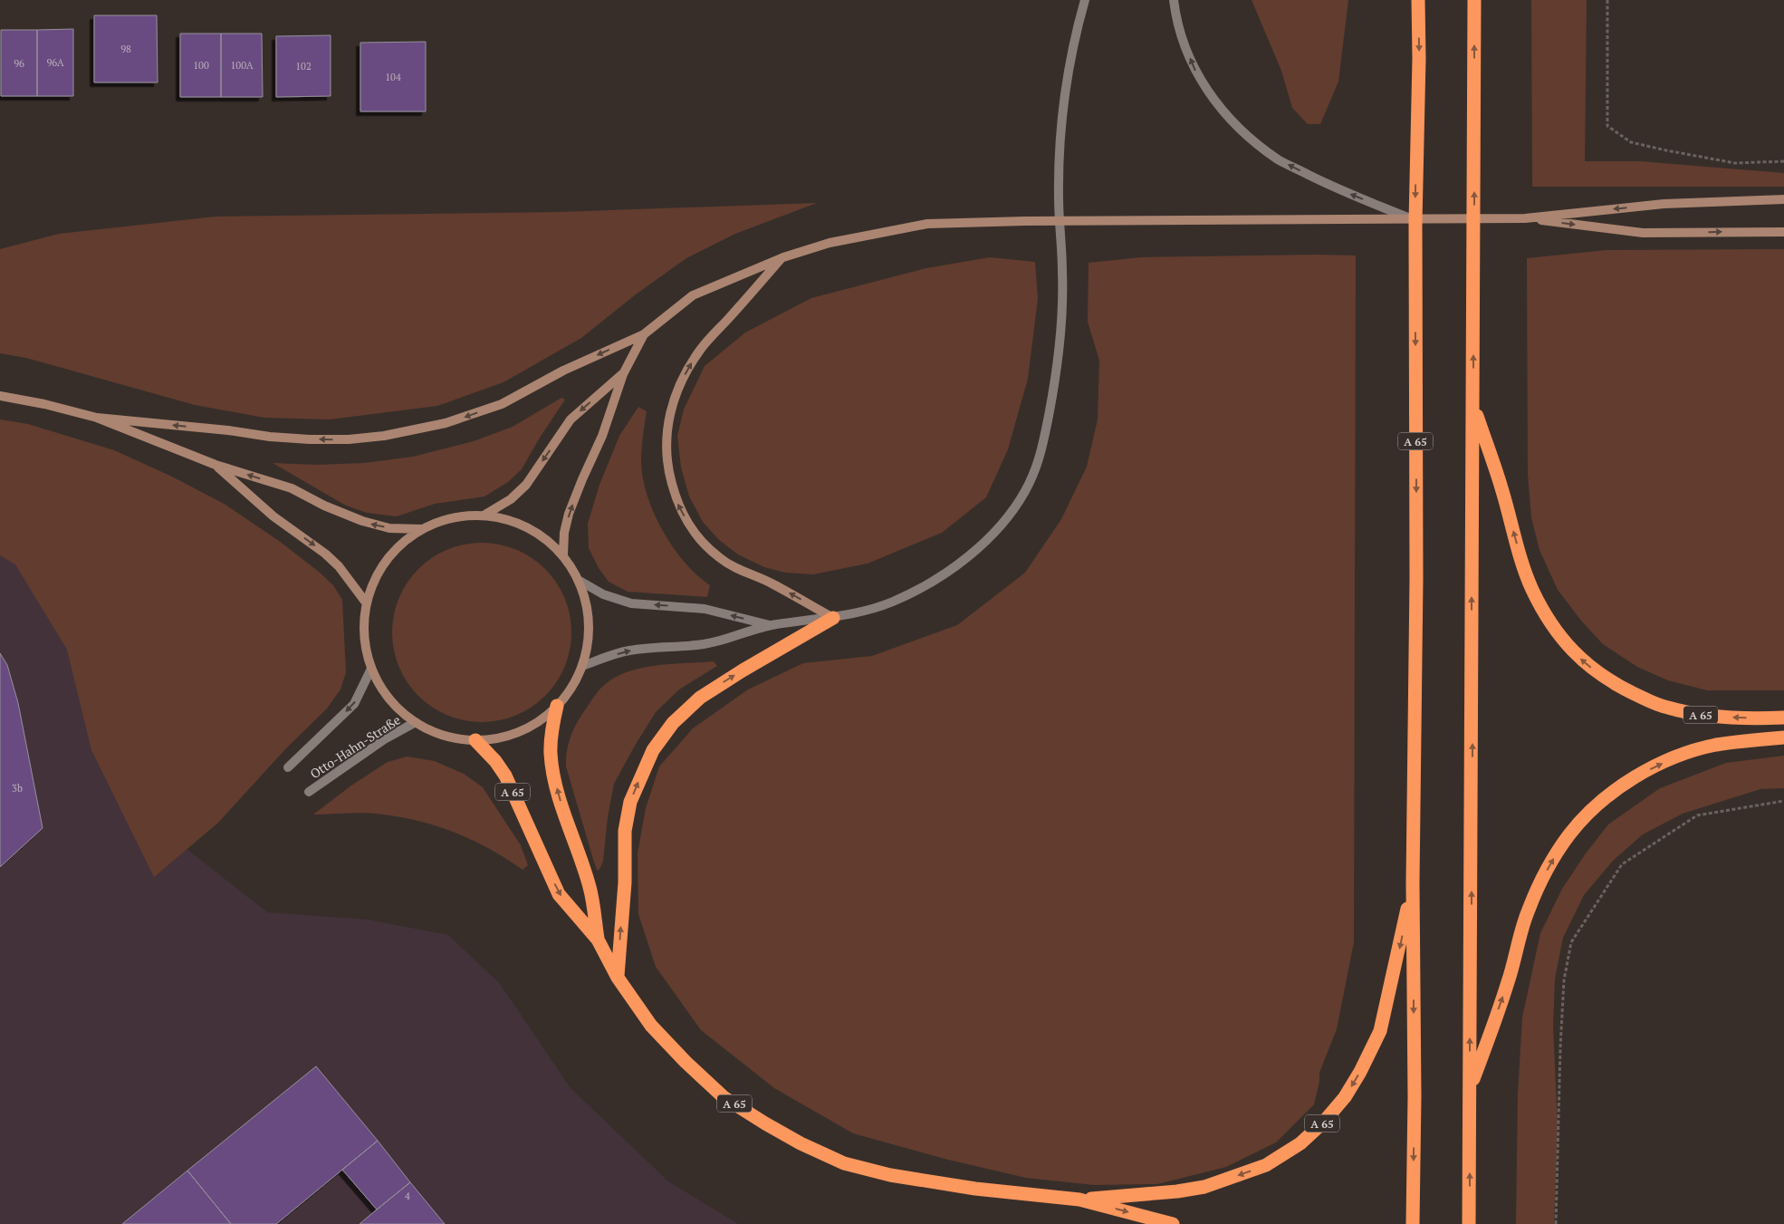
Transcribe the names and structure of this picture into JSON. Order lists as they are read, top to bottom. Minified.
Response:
{"streets":{"highway":["A 65"],"street":["Otto-Hahn-Straße"]},"house_numbers":["98","96A","96","100","100A","102","104","3b","4"]}
